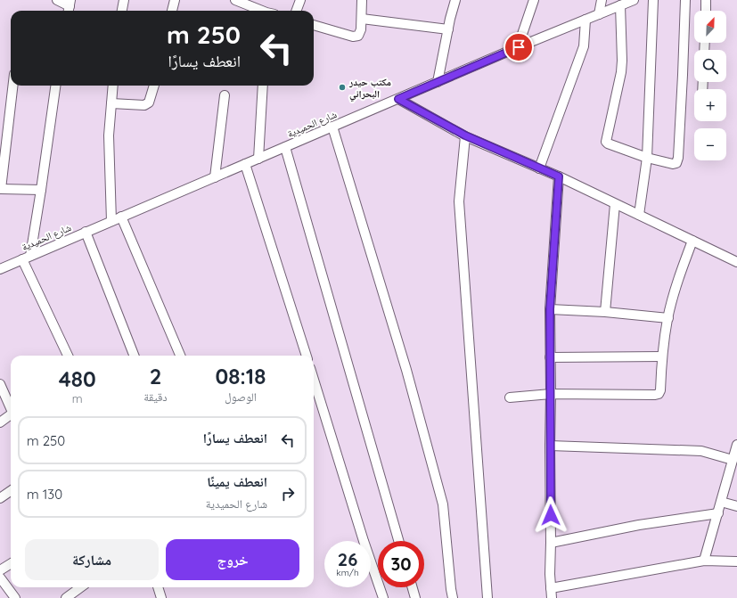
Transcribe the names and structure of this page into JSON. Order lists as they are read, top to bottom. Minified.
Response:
{"streets":{"street":["شارع الحميدية"]},"places":["مكتب حيدر البحراني"],"north":"top right","page":{"map_buttons":["+","−"],"turn":["250 m","انعطف يسارًا"],"eta":["08:18","الوصول","2","دقيقة","480","m"],"list":[{"name":"انعطف يسارًا","value":"250 m"},{"name":"انعطف يمينًا","note":"شارع الحميدية","value":"130 m"}],"buttons":["خروج","مشاركة"],"speed":"26 km/h","limit":"30"}}
